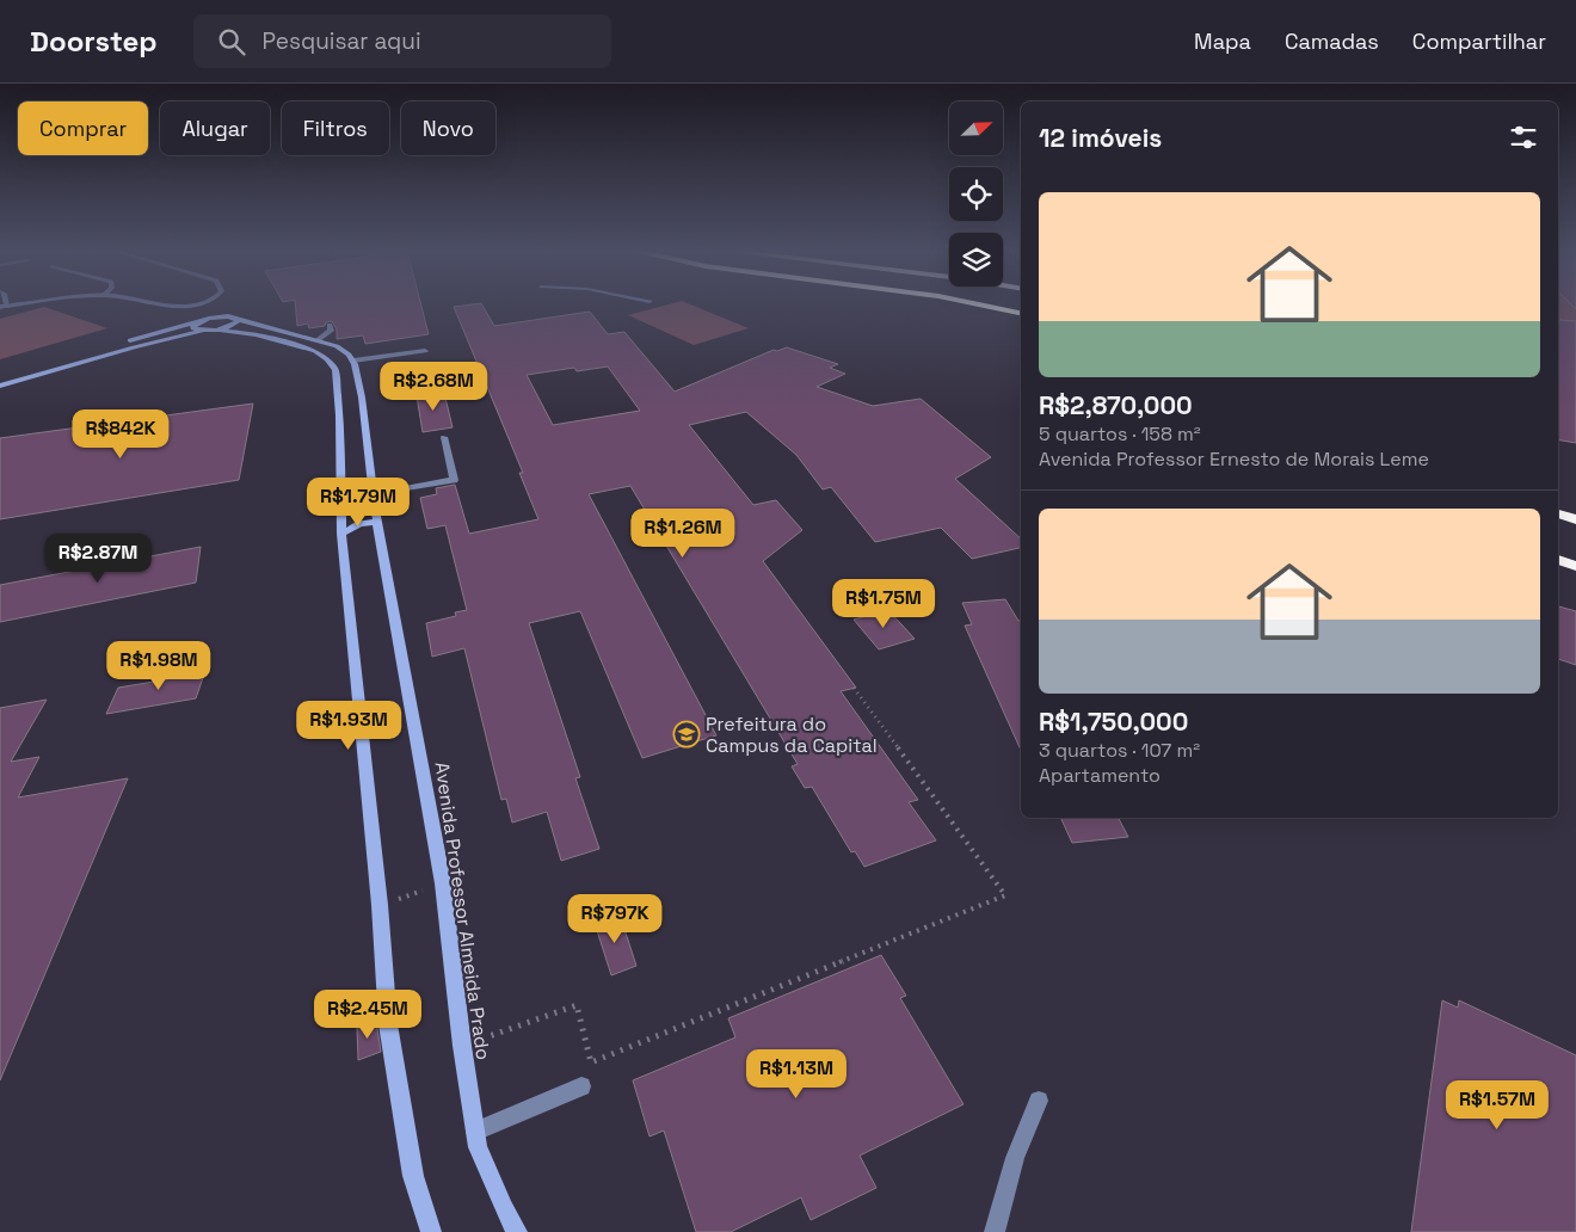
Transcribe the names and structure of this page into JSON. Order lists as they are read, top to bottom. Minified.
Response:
{"streets":{"street":["Avenida Professor Almeida Prado"]},"places":{"school or university":["Prefeitura do Campus da Capital"]},"north":"top right","page":{"header":"Doorstep","search":"Pesquisar aqui","nav":["Mapa","Camadas","Compartilhar"],"chip":["Comprar","Alugar","Filtros","Novo"],"heading":"12 imóveis","list":[{"name":"R$2,870,000","note":"5 quartos · 158 m² · Avenida Professor Ernesto de Morais Leme"},{"name":"R$1,750,000","note":"3 quartos · 107 m² · Apartamento"}],"price":["R$2.68M","R$842K","R$1.79M","R$1.26M","R$2.87M","R$1.75M","R$1.98M","R$1.93M","R$797K","R$2.45M","R$1.13M","R$1.57M"]}}
